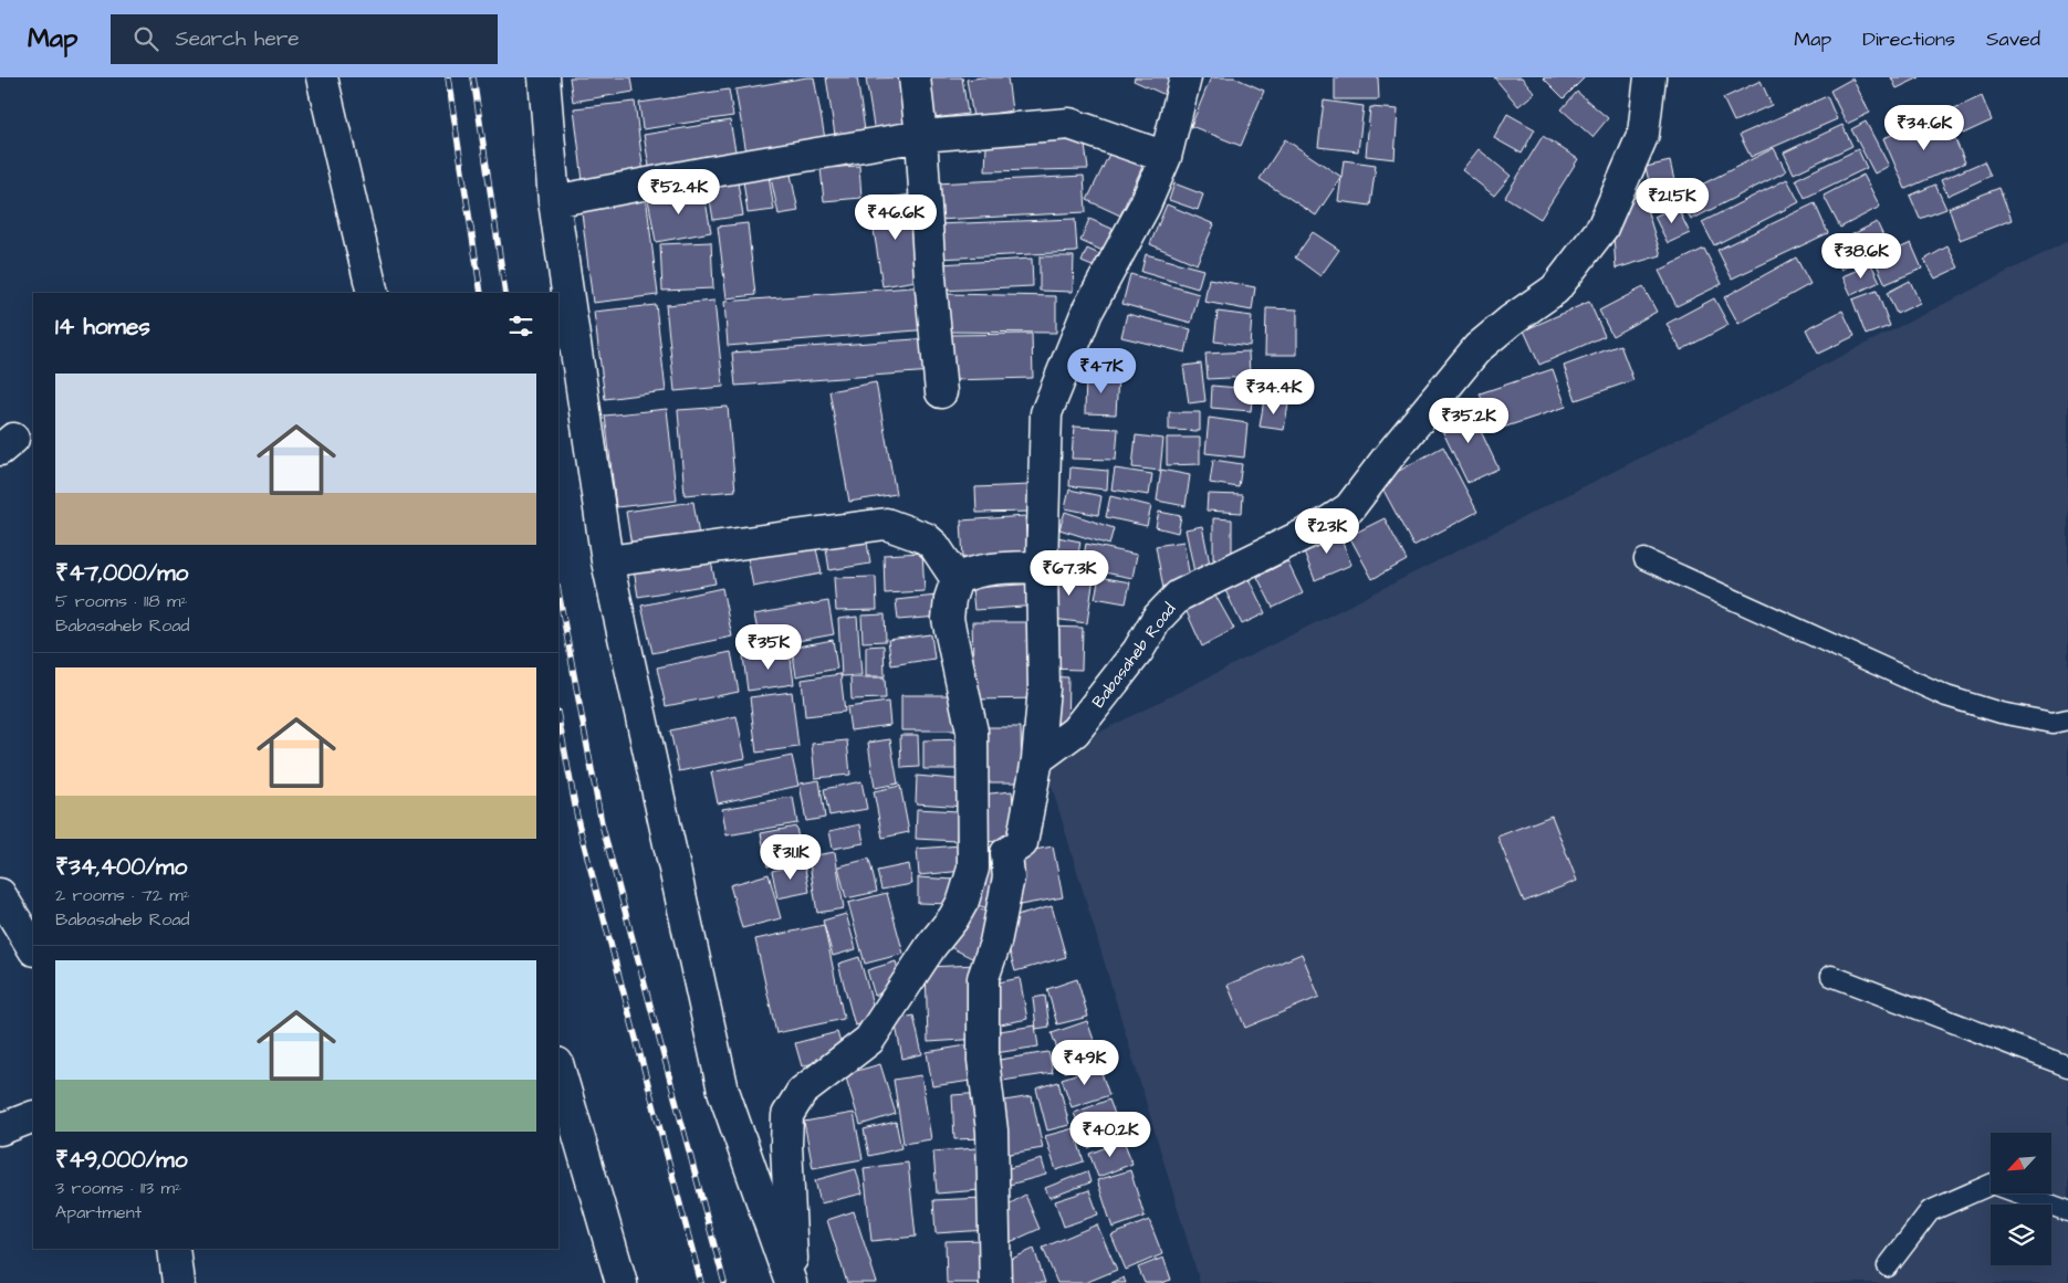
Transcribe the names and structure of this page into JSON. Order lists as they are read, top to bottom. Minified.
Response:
{"streets":{"street":["Babasaheb Road"]},"north":"bottom left","page":{"header":"Map","search":"Search here","nav":["Map","Directions","Saved"],"price":["₹34.6K","₹52.4K","₹21.5K","₹46.6K","₹38.6K","₹47K","₹34.4K","₹35.2K","₹23K","₹67.3K","₹35K","₹31.1K","₹49K","₹40.2K"],"heading":"14 homes","list":[{"name":"₹47,000/mo","note":"5 rooms · 118 m² · Babasaheb Road"},{"name":"₹34,400/mo","note":"2 rooms · 72 m² · Babasaheb Road"},{"name":"₹49,000/mo","note":"3 rooms · 113 m² · Apartment"}]}}
